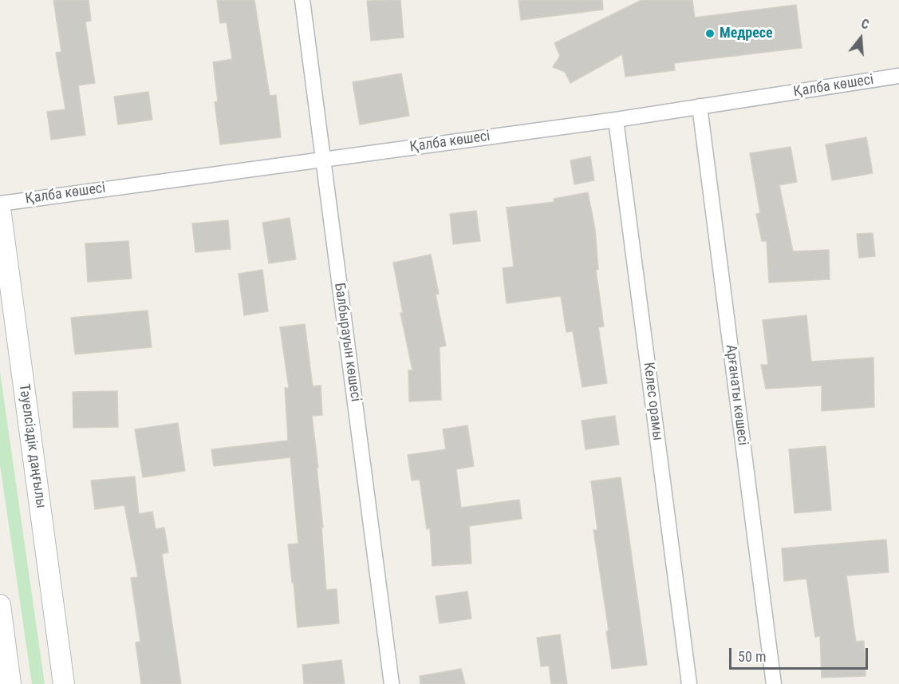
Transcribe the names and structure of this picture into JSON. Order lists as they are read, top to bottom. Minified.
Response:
{"streets":{"main road":["Тәуелсіздік даңғылы"],"street":["Қалба көшесі","Балбырауын көшесі","Арғанаты көшесі","Келес орамы"]},"crossings":[["Қалба көшесі","Балбырауын көшесі"],["Қалба көшесі","Арғанаты көшесі"],["Қалба көшесі","Келес орамы"]],"places":["Медресе"],"scale_bar":"50 m","north":"top"}
